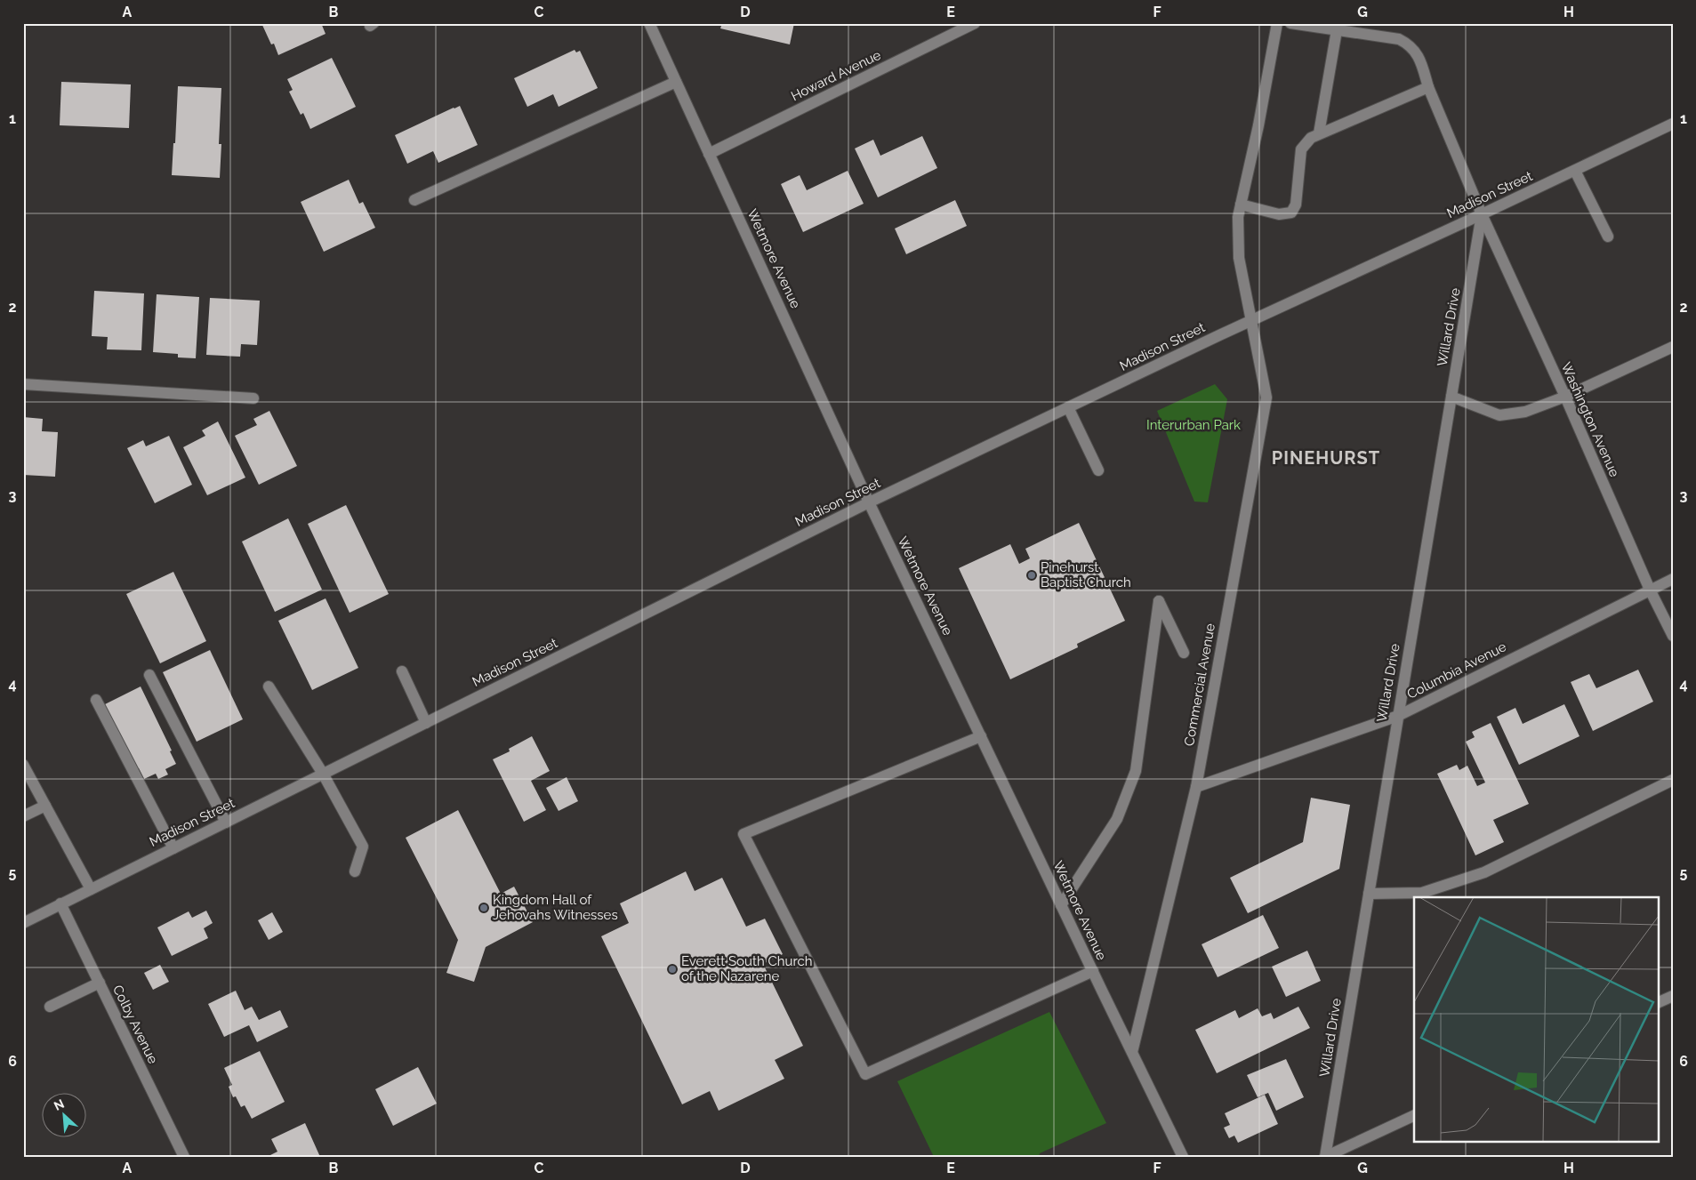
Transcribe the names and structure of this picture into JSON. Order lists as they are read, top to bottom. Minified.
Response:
{"streets":{"street":["Howard Avenue","Madison Street","Wetmore Avenue","Willard Drive","Washington Avenue","Columbia Avenue","Commercial Avenue","Colby Avenue"]},"crossings":[["Howard Avenue","Wetmore Avenue"],["Madison Street","Wetmore Avenue"],["Madison Street","Willard Drive"],["Madison Street","Washington Avenue"],["Madison Street","Commercial Avenue"],["Madison Street","Colby Avenue"],["Wetmore Avenue","Commercial Avenue"],["Willard Drive","Washington Avenue"],["Willard Drive","Columbia Avenue"],["Washington Avenue","Columbia Avenue"],["Columbia Avenue","Commercial Avenue"]],"districts":["PINEHURST"],"parks":["Interurban Park"],"places":["Pinehurst Baptist Church","Kingdom Hall of Jehovahs Witnesses","Everett South Church of the Nazarene"],"north":"top left","grid":{"columns":["A","B","C","D","E","F","G","H"],"rows":["1","2","3","4","5","6"]}}
